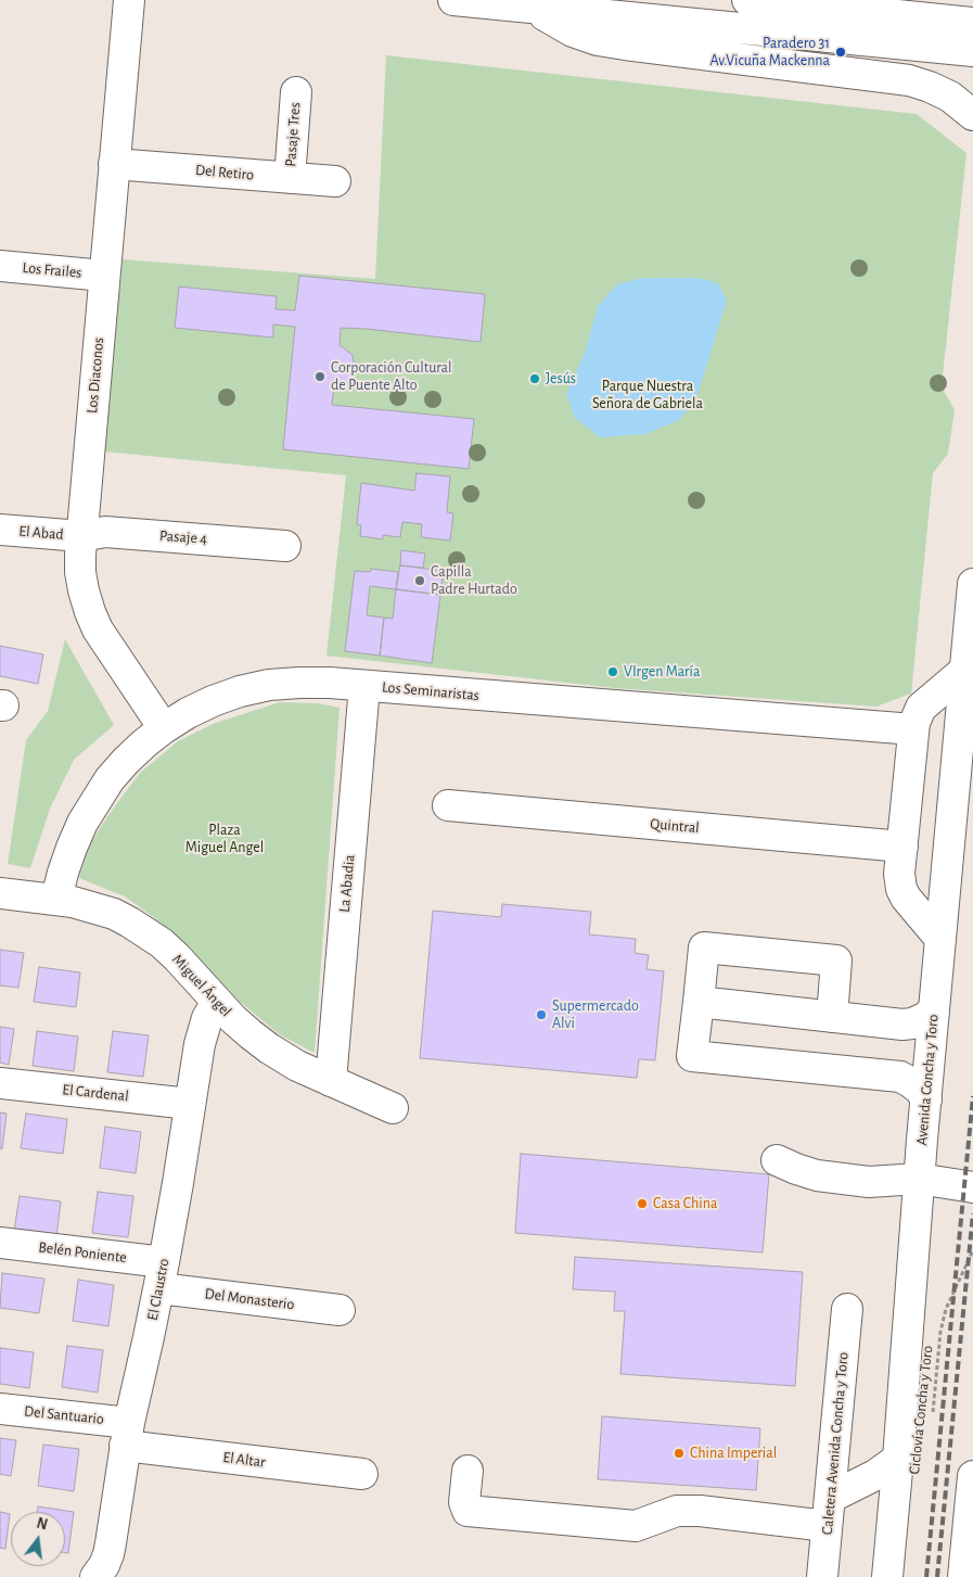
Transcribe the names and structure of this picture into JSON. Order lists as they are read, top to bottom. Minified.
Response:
{"streets":{"street":["Pasaje Tres","Del Retiro","Los Frailes","Los Diaconos","El Abad","Pasaje 4","Los Seminaristas","Quintral","La Abadia","Miguel Ángel","Avenida Concha y Toro","El Cardenal","Belén Poniente","El Claustro","Del Monasterio","Del Santuario","Caletera Avenida Concha y Toro","El Altar"],"path":["Ciclovía Concha y Toro"]},"crossings":[["Pasaje Tres","Del Retiro"],["Del Retiro","Los Diaconos"],["Los Frailes","Los Diaconos"],["Los Diaconos","El Abad"],["Los Diaconos","Pasaje 4"],["Los Diaconos","Los Seminaristas"],["El Abad","Pasaje 4"],["Los Seminaristas","La Abadia"],["Los Seminaristas","Miguel Ángel"],["La Abadia","Miguel Ángel"],["Miguel Ángel","El Claustro"],["El Cardenal","El Claustro"],["Belén Poniente","El Claustro"],["Belén Poniente","Del Monasterio"],["El Claustro","Del Monasterio"],["El Claustro","Del Santuario"],["El Claustro","El Altar"],["Del Santuario","El Altar"]],"parks":["Parque Nuestra Señora de Gabriela","Plaza Miguel Angel"],"places":["Paradero 31 Av.Vicuña Mackenna","Corporación Cultural de Puente Alto","Jesús","Capilla Padre Hurtado","VIrgen María","Supermercado Alvi","Casa China","China Imperial"],"north":"top"}
